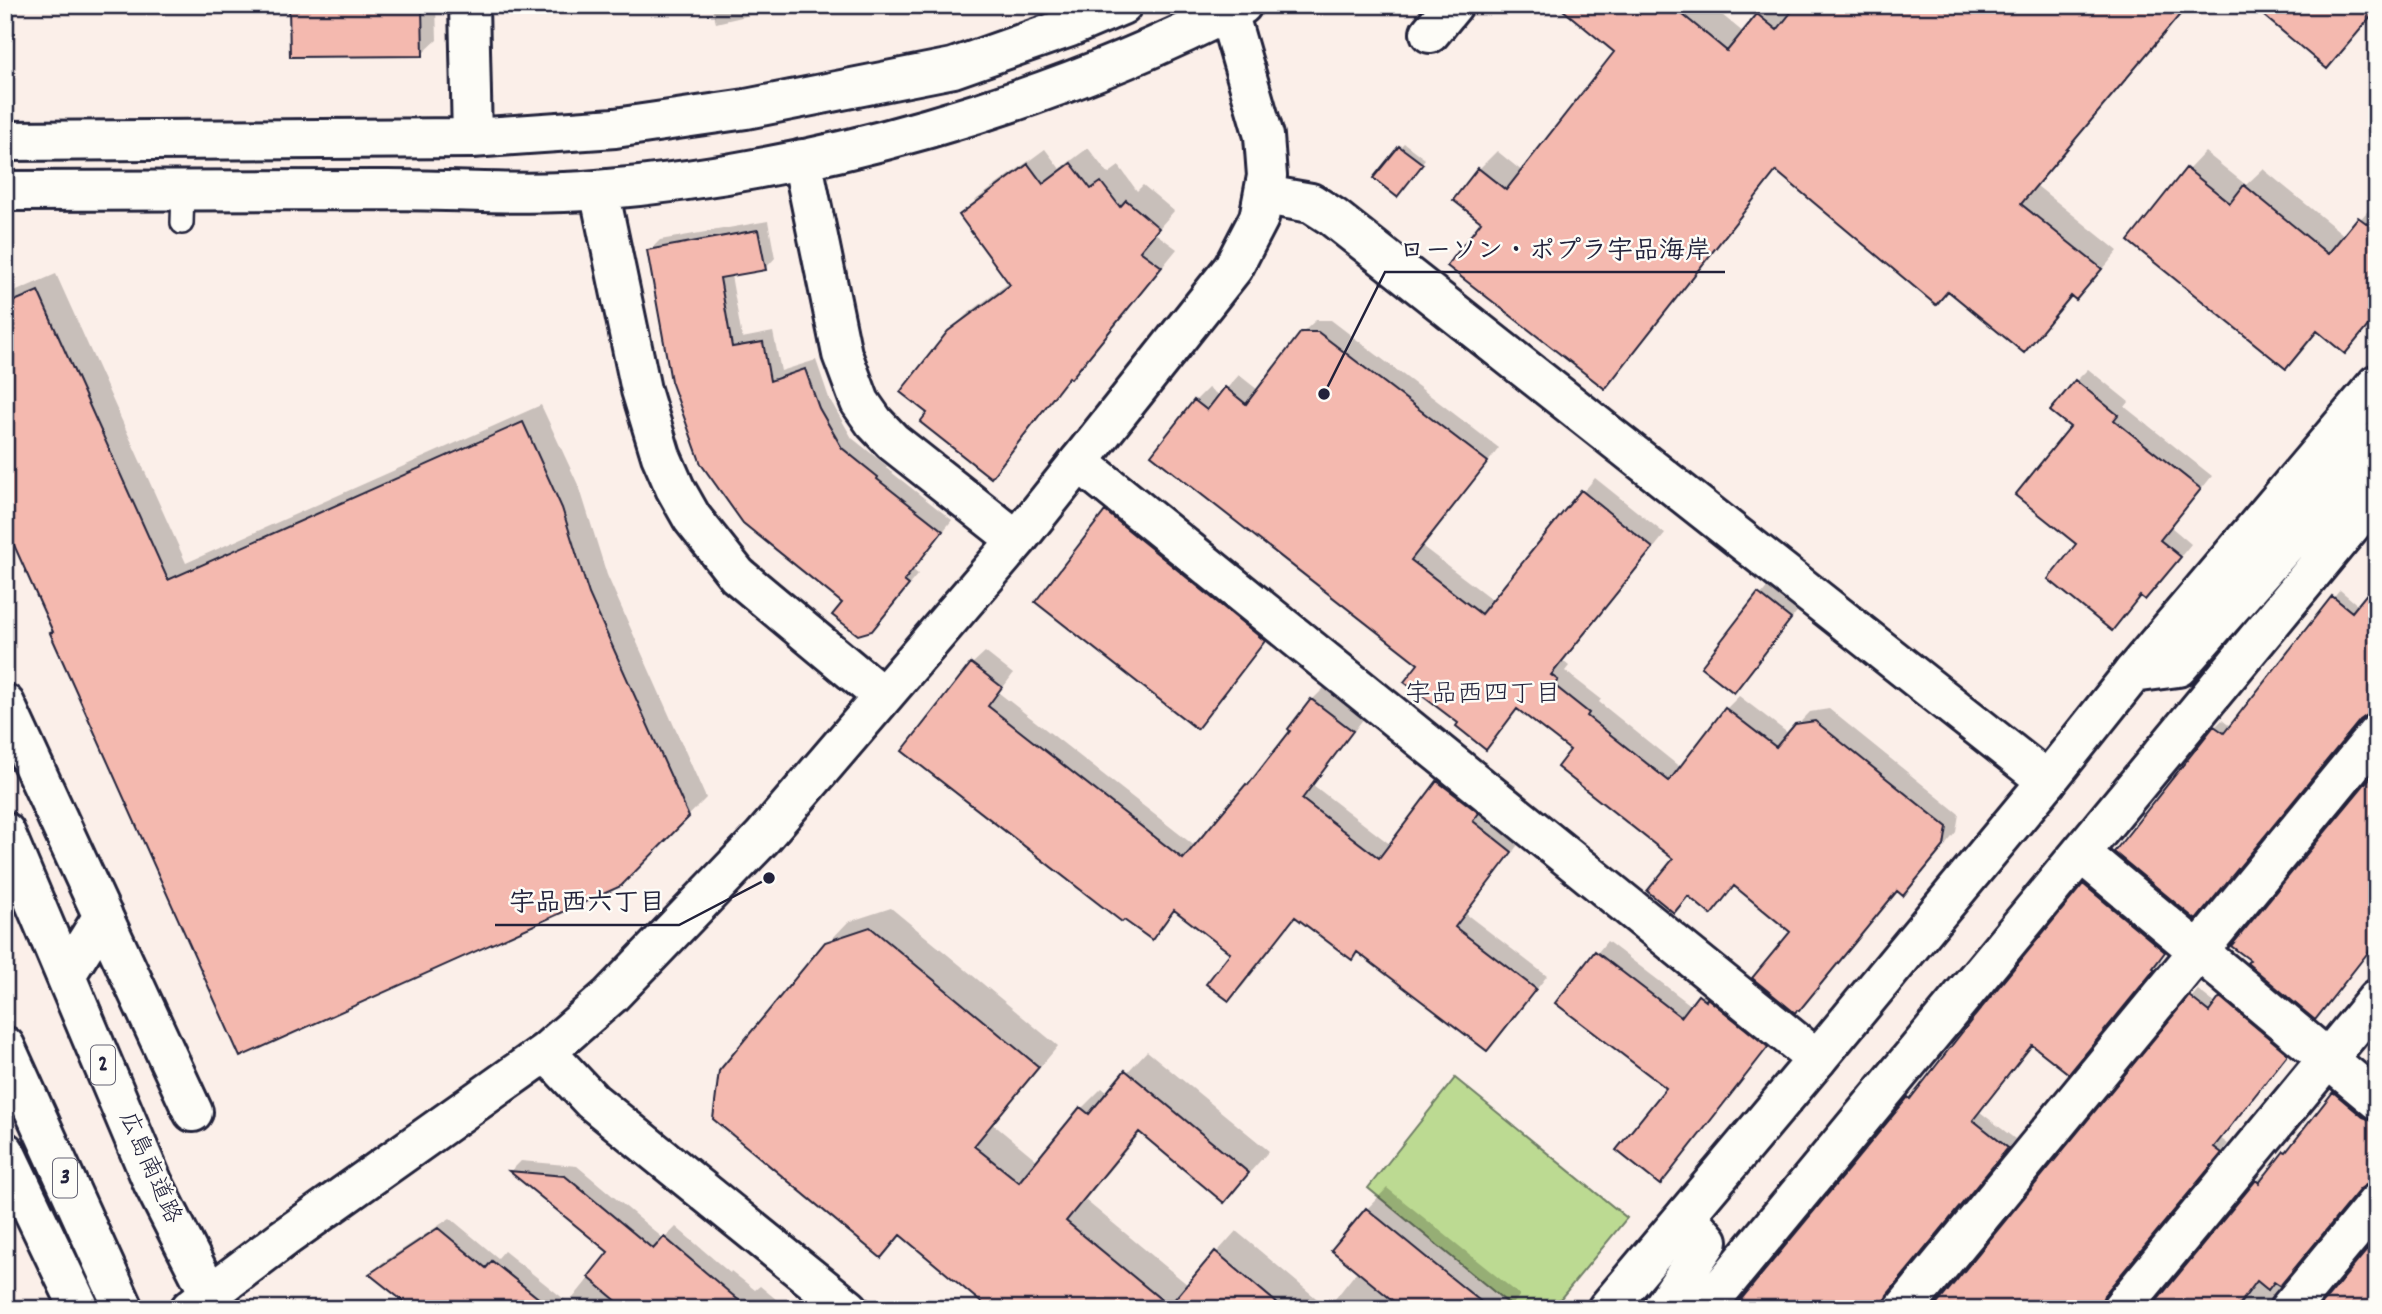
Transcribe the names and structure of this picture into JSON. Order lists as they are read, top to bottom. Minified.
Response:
{"streets":{"main road":["2","広島南道路","3"]},"districts":["宇品西四丁目"],"places":["ローソン・ポプラ宇品海岸","宇品西六丁目"]}
